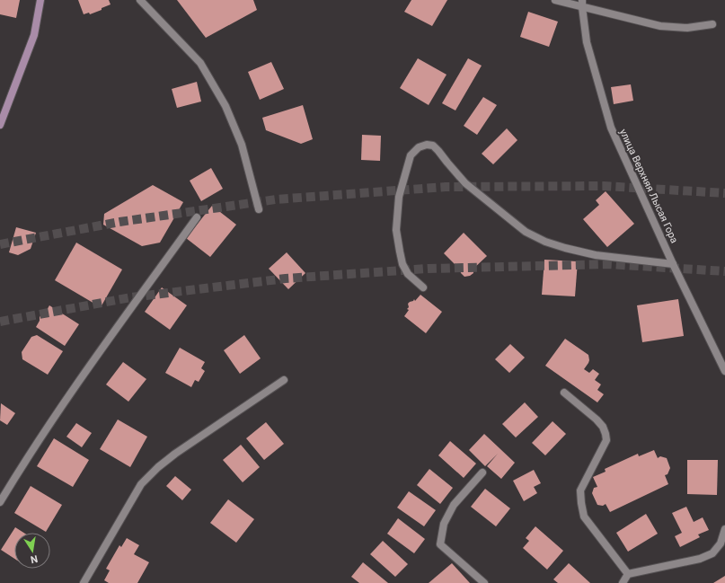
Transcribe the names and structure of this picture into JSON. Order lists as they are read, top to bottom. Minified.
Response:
{"streets":{"street":["улица Верхняя Лысая Гора"]},"north":"bottom"}
